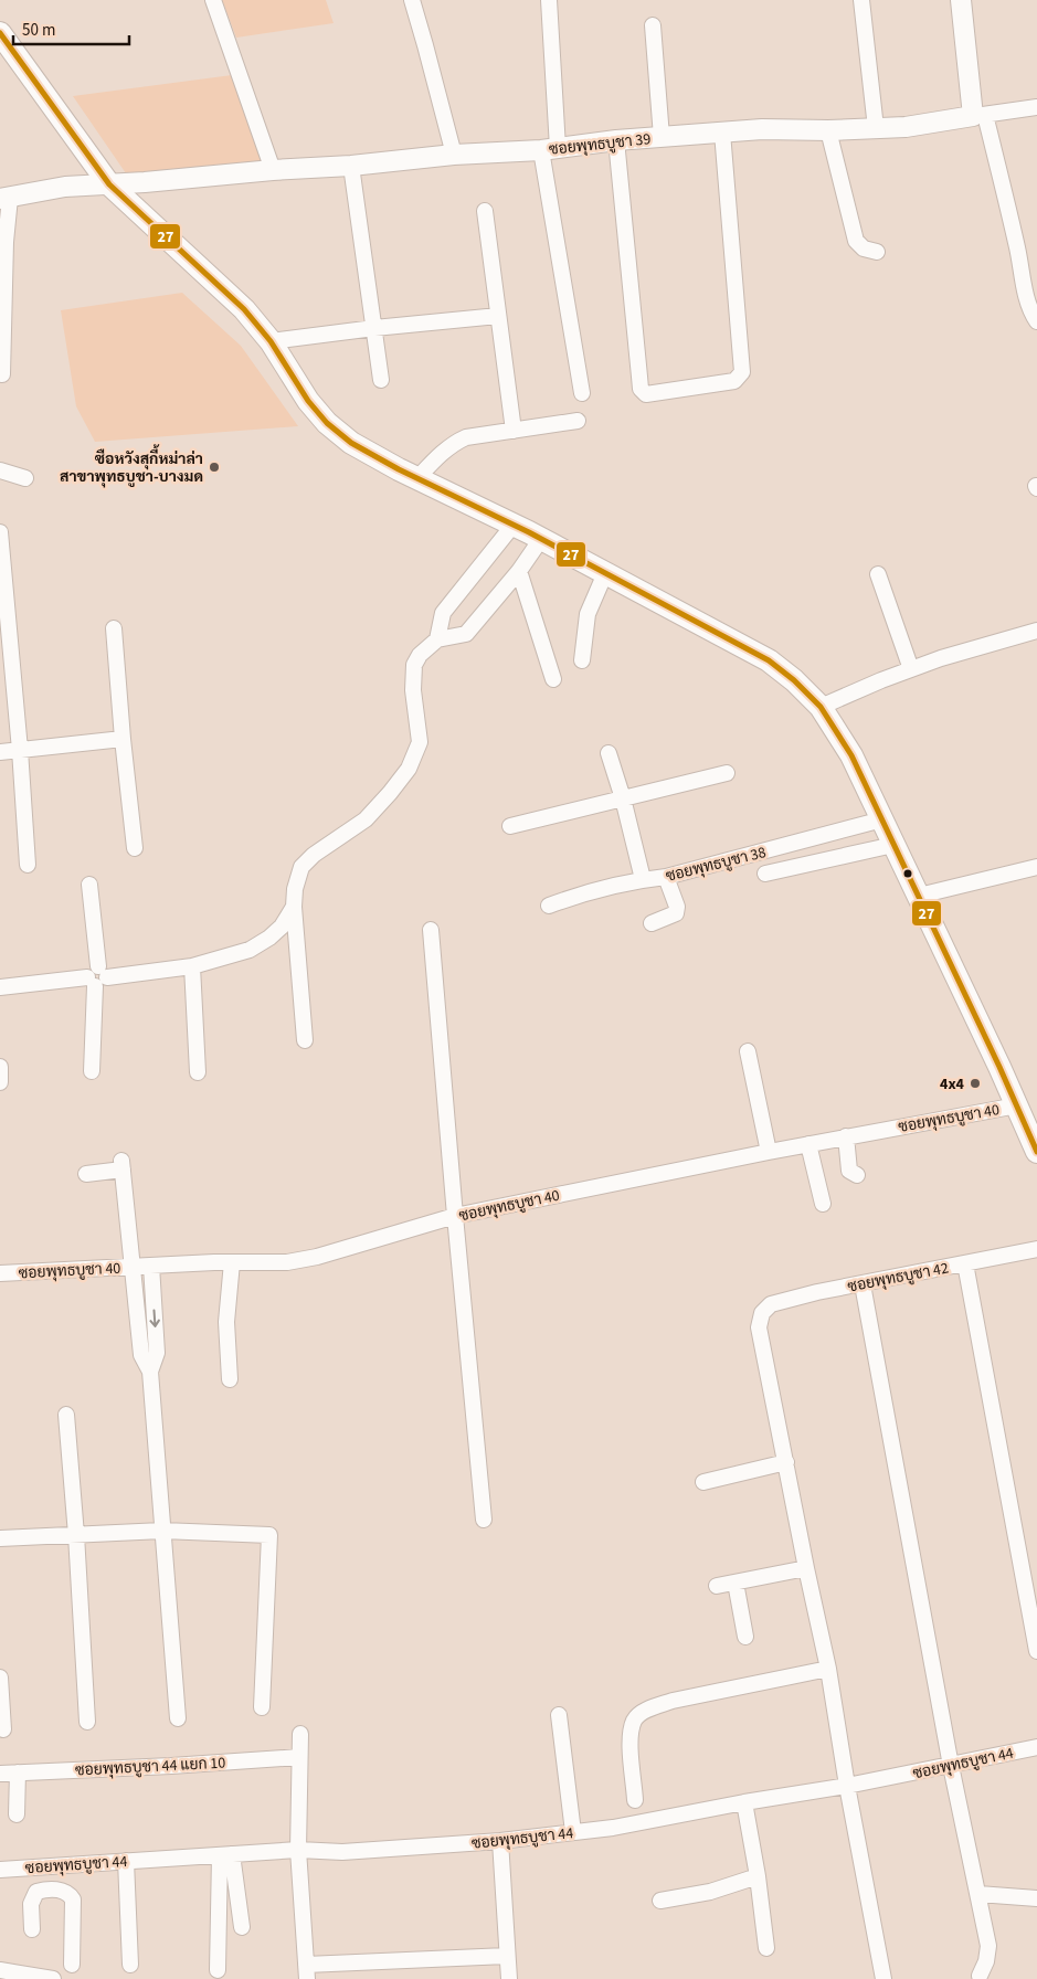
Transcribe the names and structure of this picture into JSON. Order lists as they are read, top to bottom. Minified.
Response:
{"streets":{"street":["ซอยพุทธบูชา 39","ซอยพุทธบูชา 38","ซอยพุทธบูชา 40","ซอยพุทธบูชา 42","ซอยพุทธบูชา 44","ซอยพุทธบูชา 44 แยก 10"]},"places":["ซือหวังสุกี้หม่าล่า สาขาพุทธบูชา-บางมด","4x4"],"lines":["transit line 27"],"scale_bar":"50 m"}
